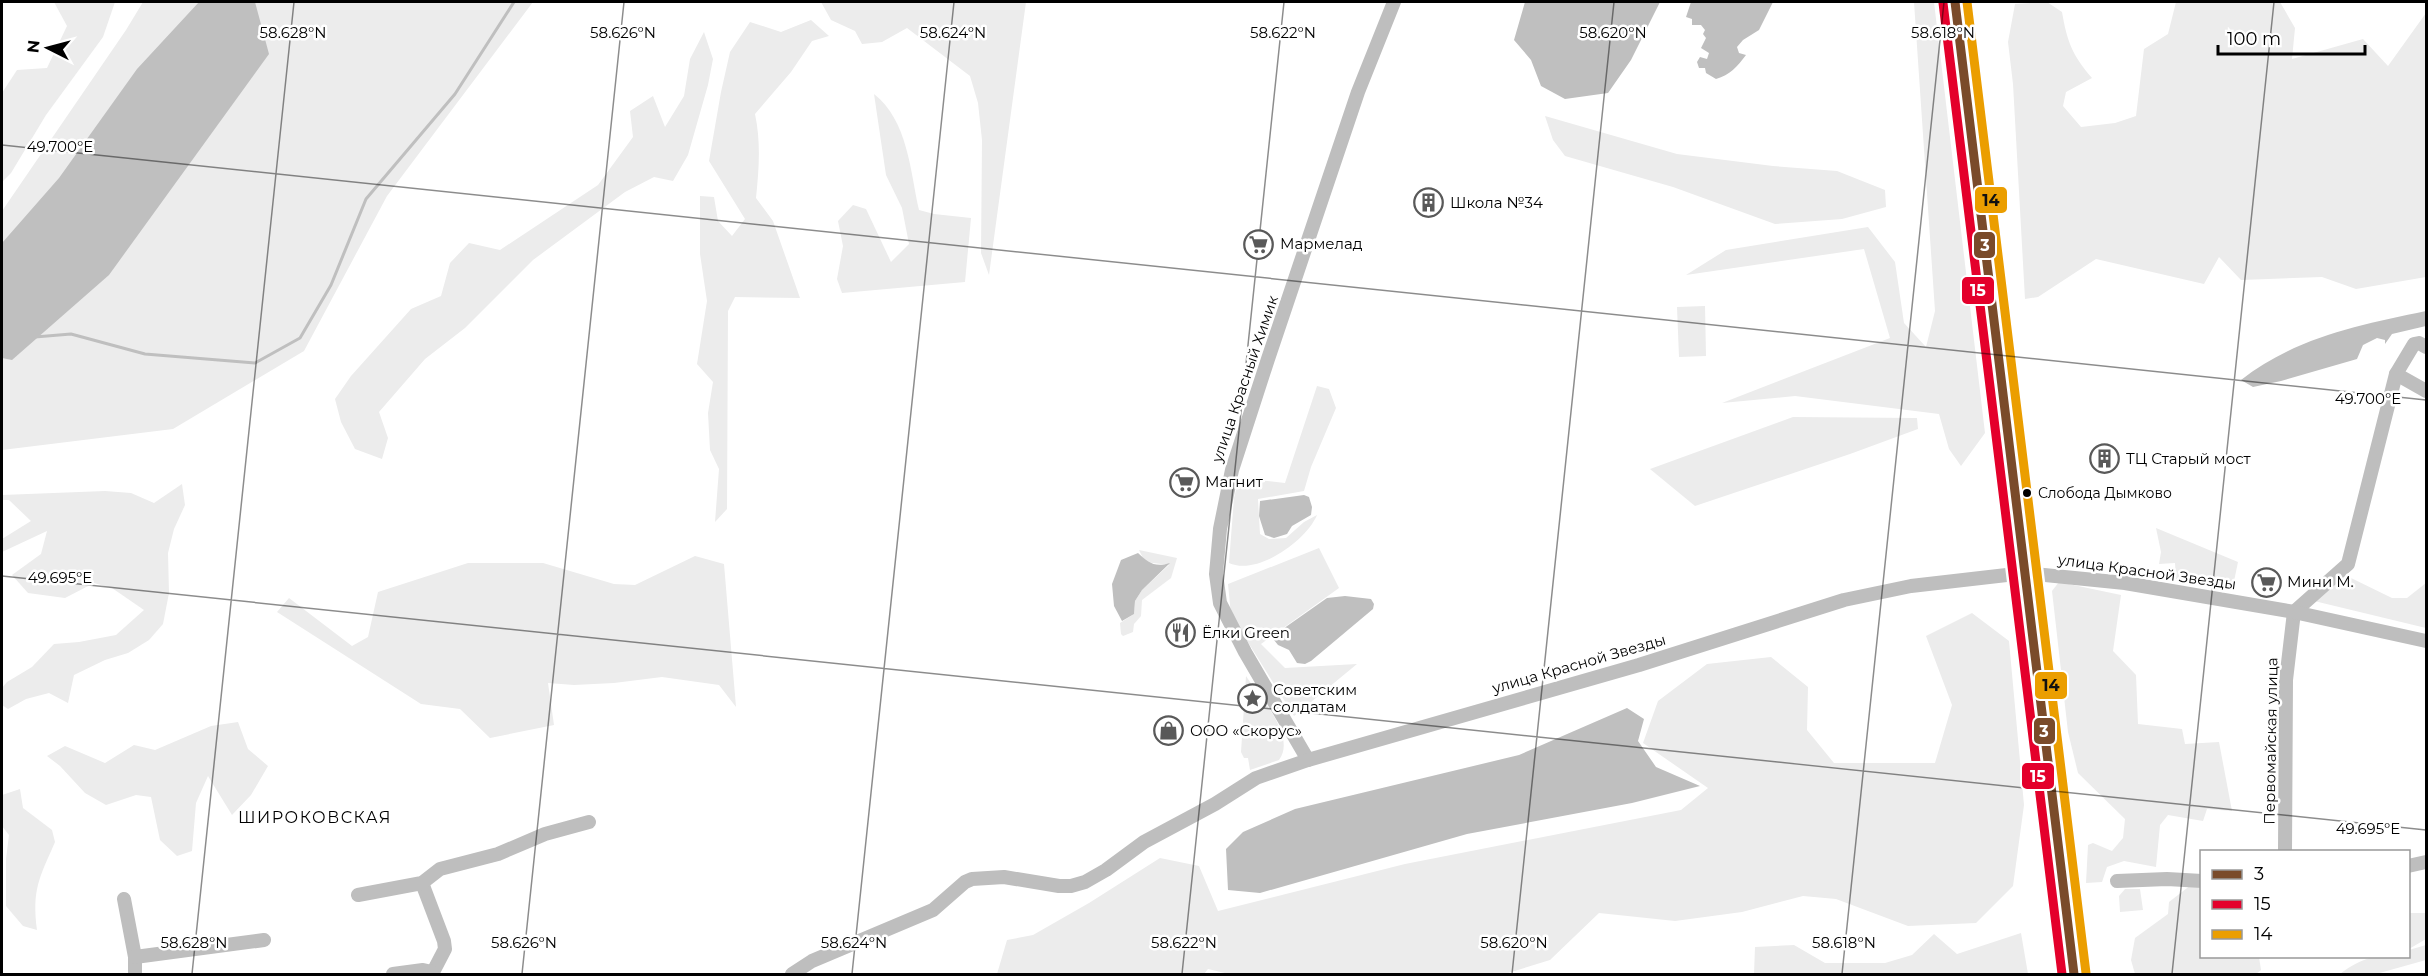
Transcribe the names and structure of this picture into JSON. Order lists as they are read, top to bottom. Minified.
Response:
{"streets":{"street":["улица Красный Химик","улица Красной Звезды","Первомайская улица"]},"crossings":[["улица Красный Химик","улица Красной Звезды"],["улица Красной Звезды","Первомайская улица"]],"districts":["ШИРОКОВСКАЯ"],"places":{"building":["Школа №34","ТЦ Старый мост"],"supermarket":["Мармелад","Магнит","Мини М."],"other":["Слобода Дымково"],"restaurant":["Ёлки Green"],"place":["Советским солдатам"],"shop":["ООО «Скорус»"]},"lines":["transit line 3","transit line 14","transit line 15"],"legend":["3","15","14"],"scale_bar":"100 m","north":"left","coordinates":["58.628°N","58.626°N","58.624°N","58.622°N","58.620°N","58.618°N","49.700°E","49.695°E"]}
